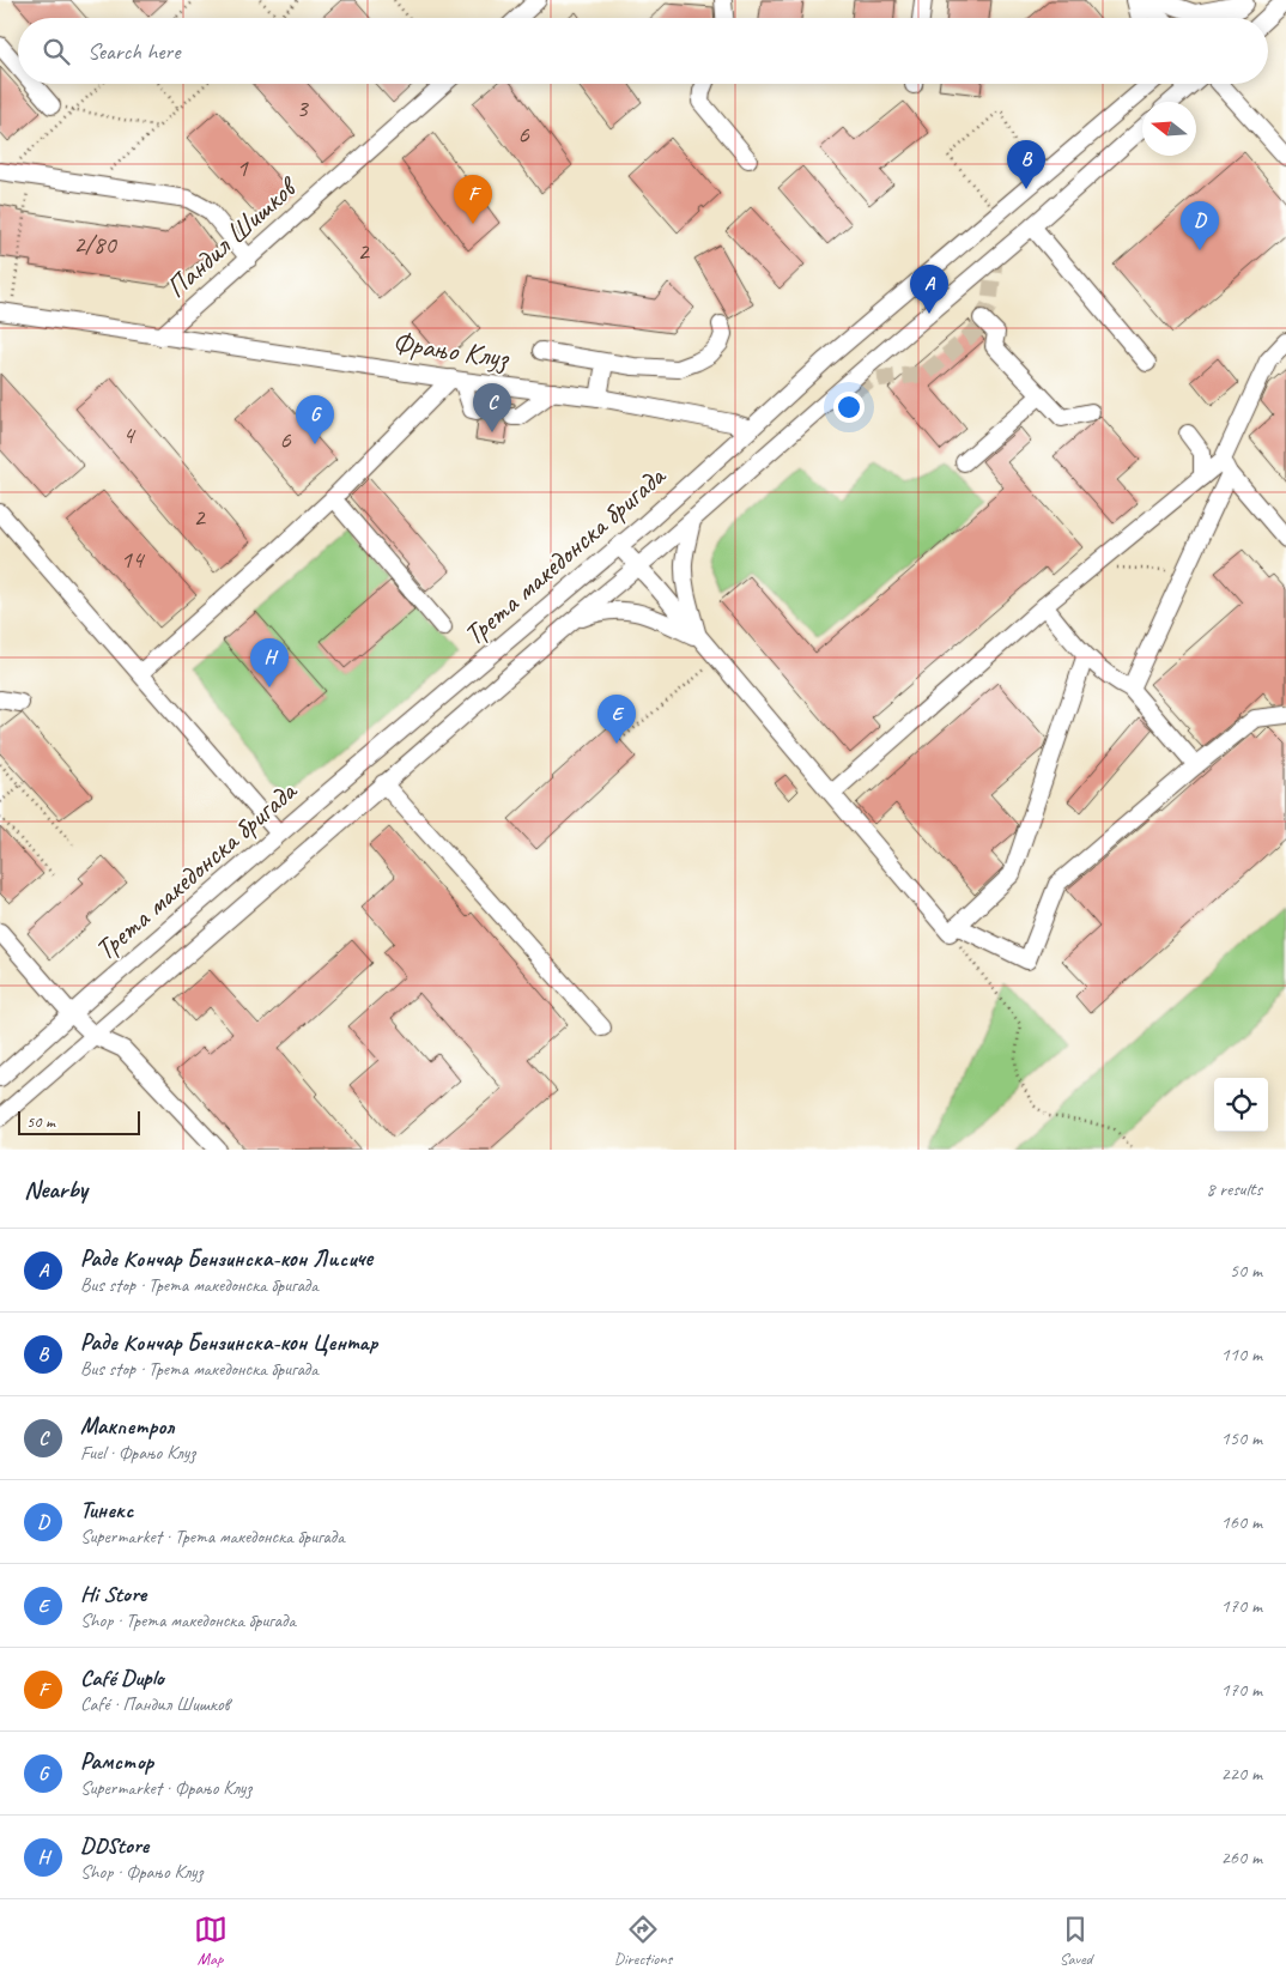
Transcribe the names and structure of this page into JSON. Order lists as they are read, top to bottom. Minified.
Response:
{"streets":{"street":["Пандил Шишков","Фрањо Клуз","Трета македонска бригада"]},"crossings":[["Пандил Шишков","Фрањо Клуз"],["Фрањо Клуз","Трета македонска бригада"]],"house_numbers":["3","6","1","2/80","2","4","6","2","14"],"scale_bar":"50 m","north":"left","page":{"search":"Search here","pins":["B","F","D","A","C","G","H","E"],"scale":"50 m","heading":["Nearby","8 results"],"list":[{"mark":"A","name":"Раде Кончар Бензинска-кон Лисиче","note":"Bus stop · Трета македонска бригада","value":"50 m"},{"mark":"B","name":"Раде Кончар Бензинска-кон Центар","note":"Bus stop · Трета македонска бригада","value":"110 m"},{"mark":"C","name":"Макпетрол","note":"Fuel · Фрањо Клуз","value":"150 m"},{"mark":"D","name":"Тинекс","note":"Supermarket · Трета македонска бригада","value":"160 m"},{"mark":"E","name":"Hi Store","note":"Shop · Трета македонска бригада","value":"170 m"},{"mark":"F","name":"Café Duplo","note":"Café · Пандил Шишков","value":"170 m"},{"mark":"G","name":"Рамстор","note":"Supermarket · Фрањо Клуз","value":"220 m"},{"mark":"H","name":"DDStore","note":"Shop · Фрањо Клуз","value":"260 m"}],"nav":["Map","Directions","Saved"]}}
